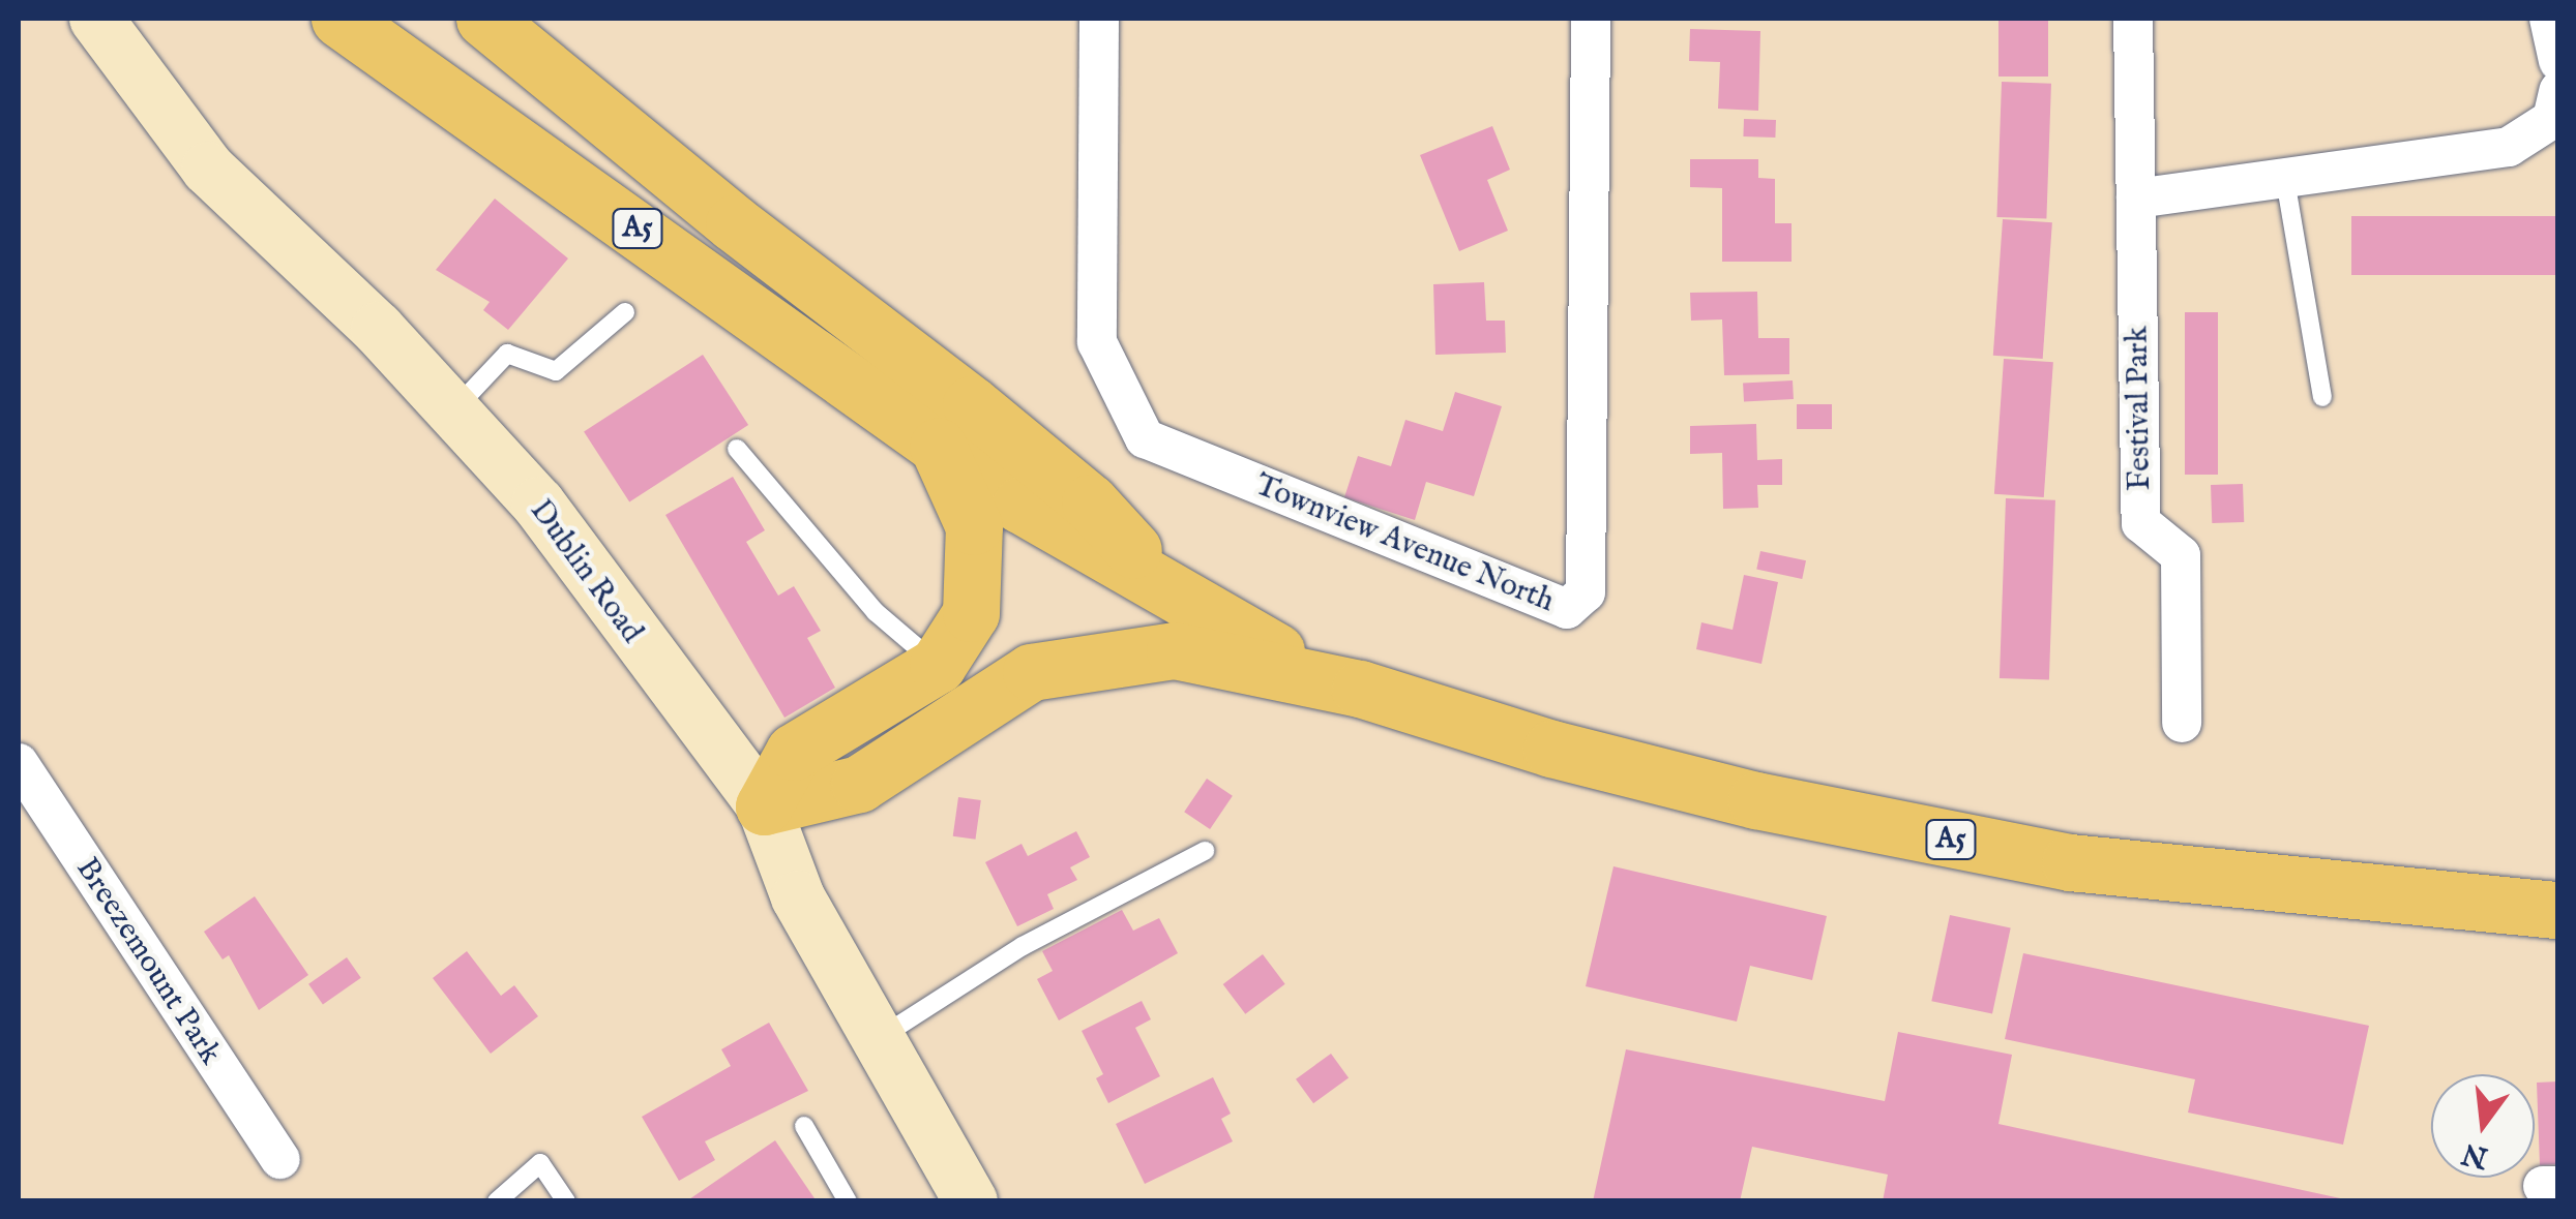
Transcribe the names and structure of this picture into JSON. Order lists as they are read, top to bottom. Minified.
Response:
{"streets":{"highway":["A5"],"main road":["Dublin Road"],"street":["Festival Park","Townview Avenue North","Breezemount Park"]},"north":"bottom"}
